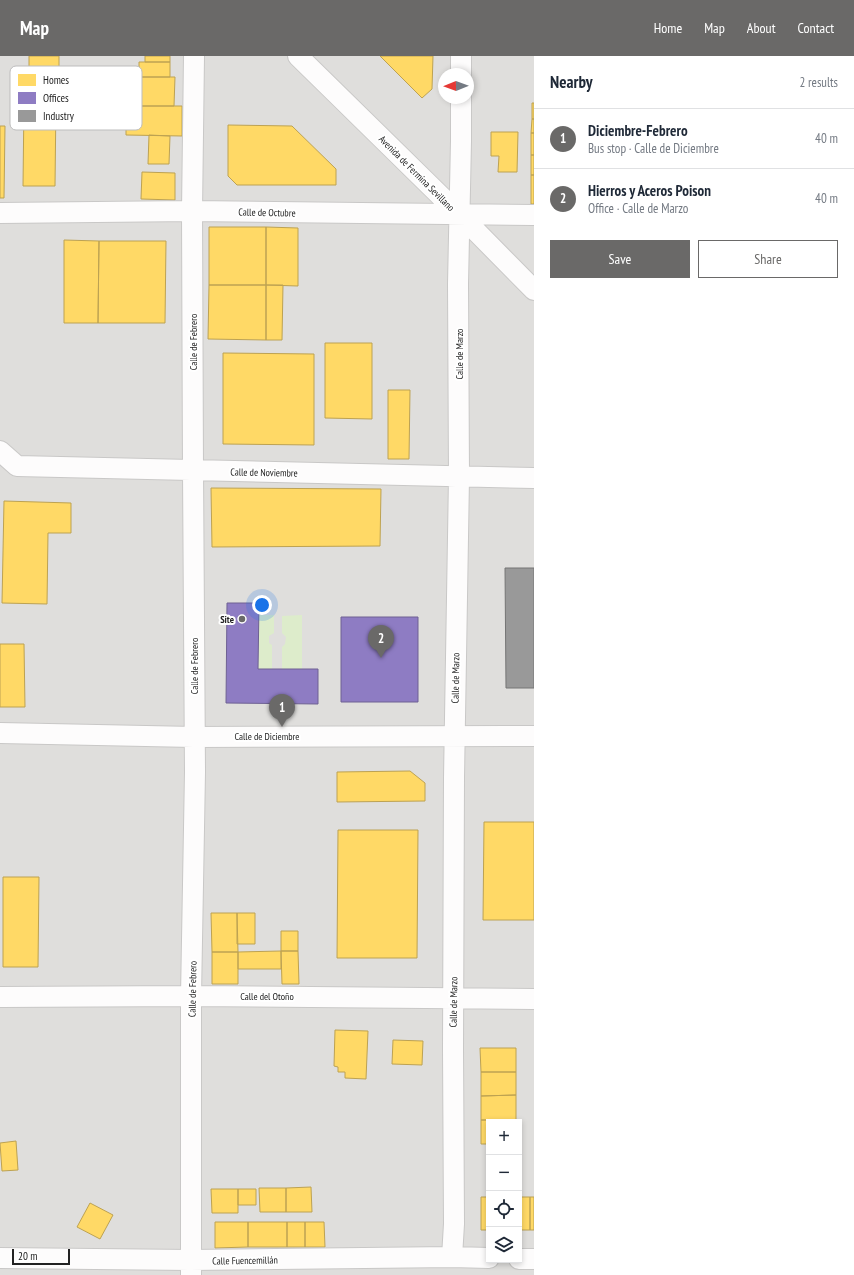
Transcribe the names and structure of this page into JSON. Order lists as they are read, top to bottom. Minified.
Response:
{"streets":{"street":["Avenida de Fermina Sevillano","Calle de Octubre","Calle de Febrero","Calle de Marzo","Calle de Noviembre","Calle de Diciembre","Calle del Otoño","Calle Fuencemillán"]},"crossings":[["Avenida de Fermina Sevillano","Calle de Octubre"],["Avenida de Fermina Sevillano","Calle de Marzo"],["Calle de Octubre","Calle de Febrero"],["Calle de Octubre","Calle de Marzo"],["Calle de Febrero","Calle de Noviembre"],["Calle de Febrero","Calle de Diciembre"],["Calle de Febrero","Calle del Otoño"],["Calle de Febrero","Calle Fuencemillán"],["Calle de Marzo","Calle de Noviembre"],["Calle de Marzo","Calle de Diciembre"],["Calle de Marzo","Calle del Otoño"],["Calle de Marzo","Calle Fuencemillán"]],"places":["Site"],"legend":["Homes","Offices","Industry"],"scale_bar":"20 m","north":"left","page":{"header":"Map","nav":["Home","Map","About","Contact"],"heading":["Nearby","2 results"],"list":[{"mark":"1","name":"Diciembre-Febrero","note":"Bus stop · Calle de Diciembre","value":"40 m"},{"mark":"2","name":"Hierros y Aceros Poison","note":"Office · Calle de Marzo","value":"40 m"}],"buttons":["Save","Share"],"pins":["2","1"],"map_buttons":["+","−"],"scale":"20 m"}}
